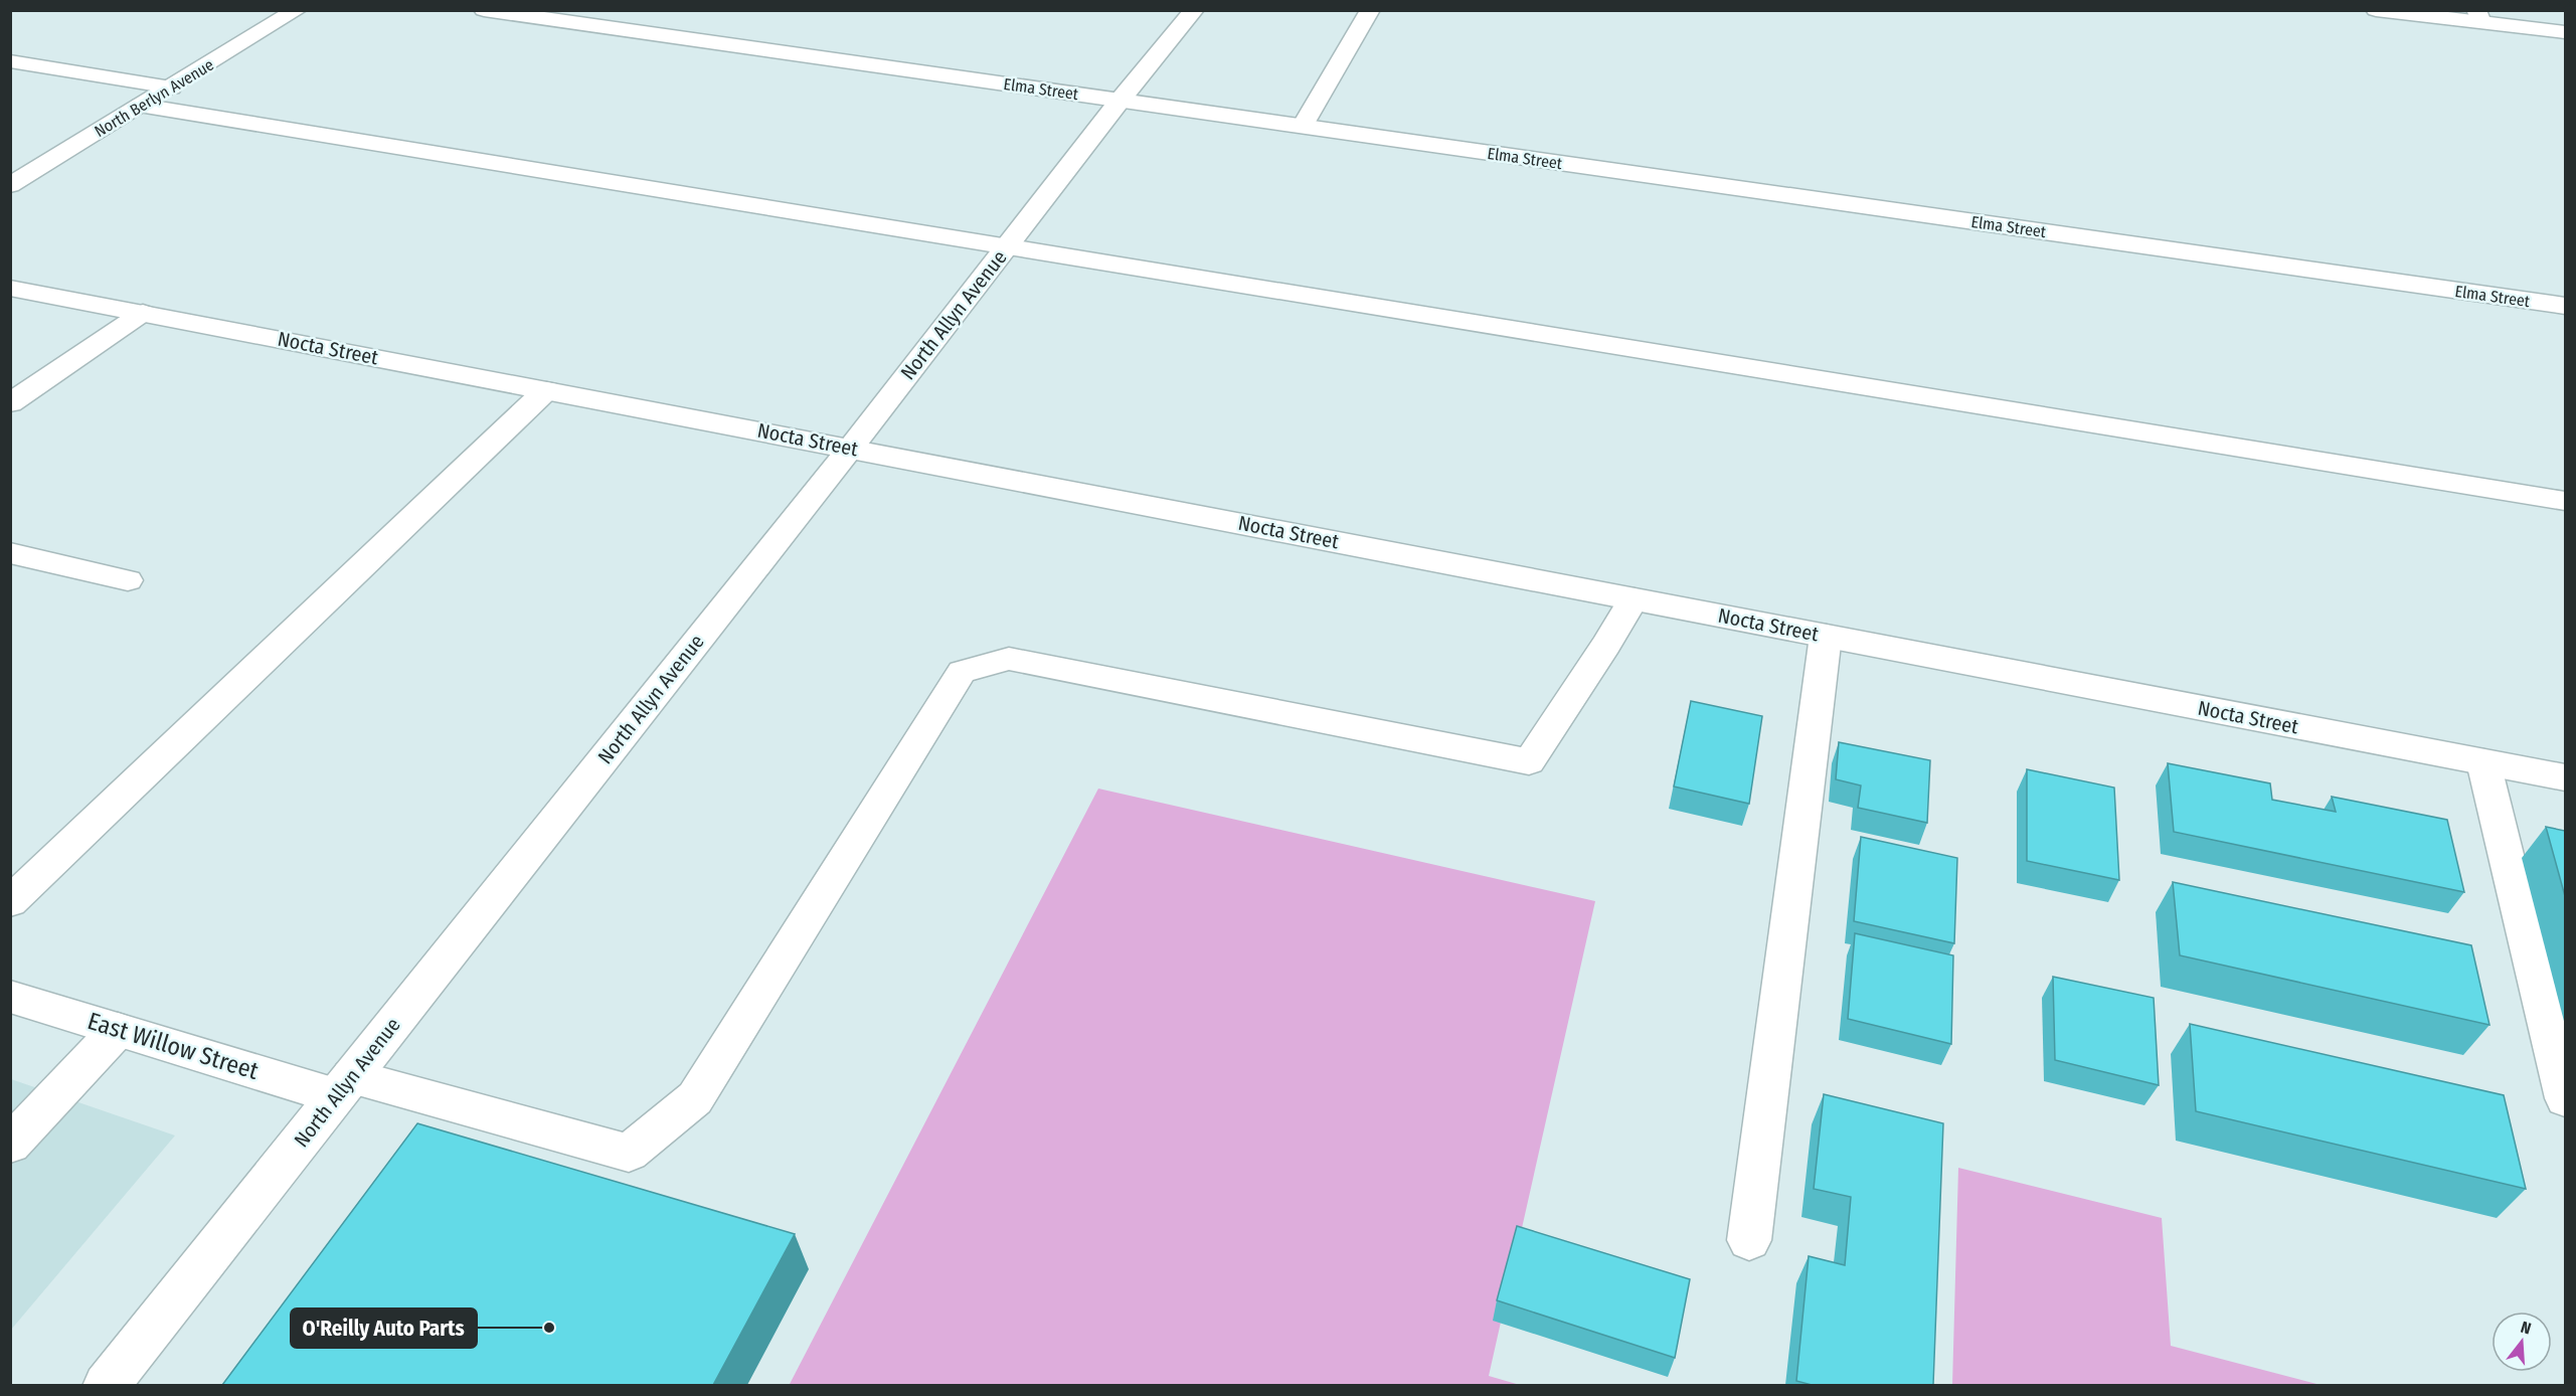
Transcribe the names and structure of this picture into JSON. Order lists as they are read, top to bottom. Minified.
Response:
{"streets":{"street":["Elma Street","North Berlyn Avenue","North Allyn Avenue","Nocta Street","East Willow Street"]},"crossings":[["Elma Street","North Allyn Avenue"],["North Allyn Avenue","Nocta Street"],["North Allyn Avenue","East Willow Street"],["Nocta Street","East Willow Street"]],"places":["O'Reilly Auto Parts"],"north":"top"}
